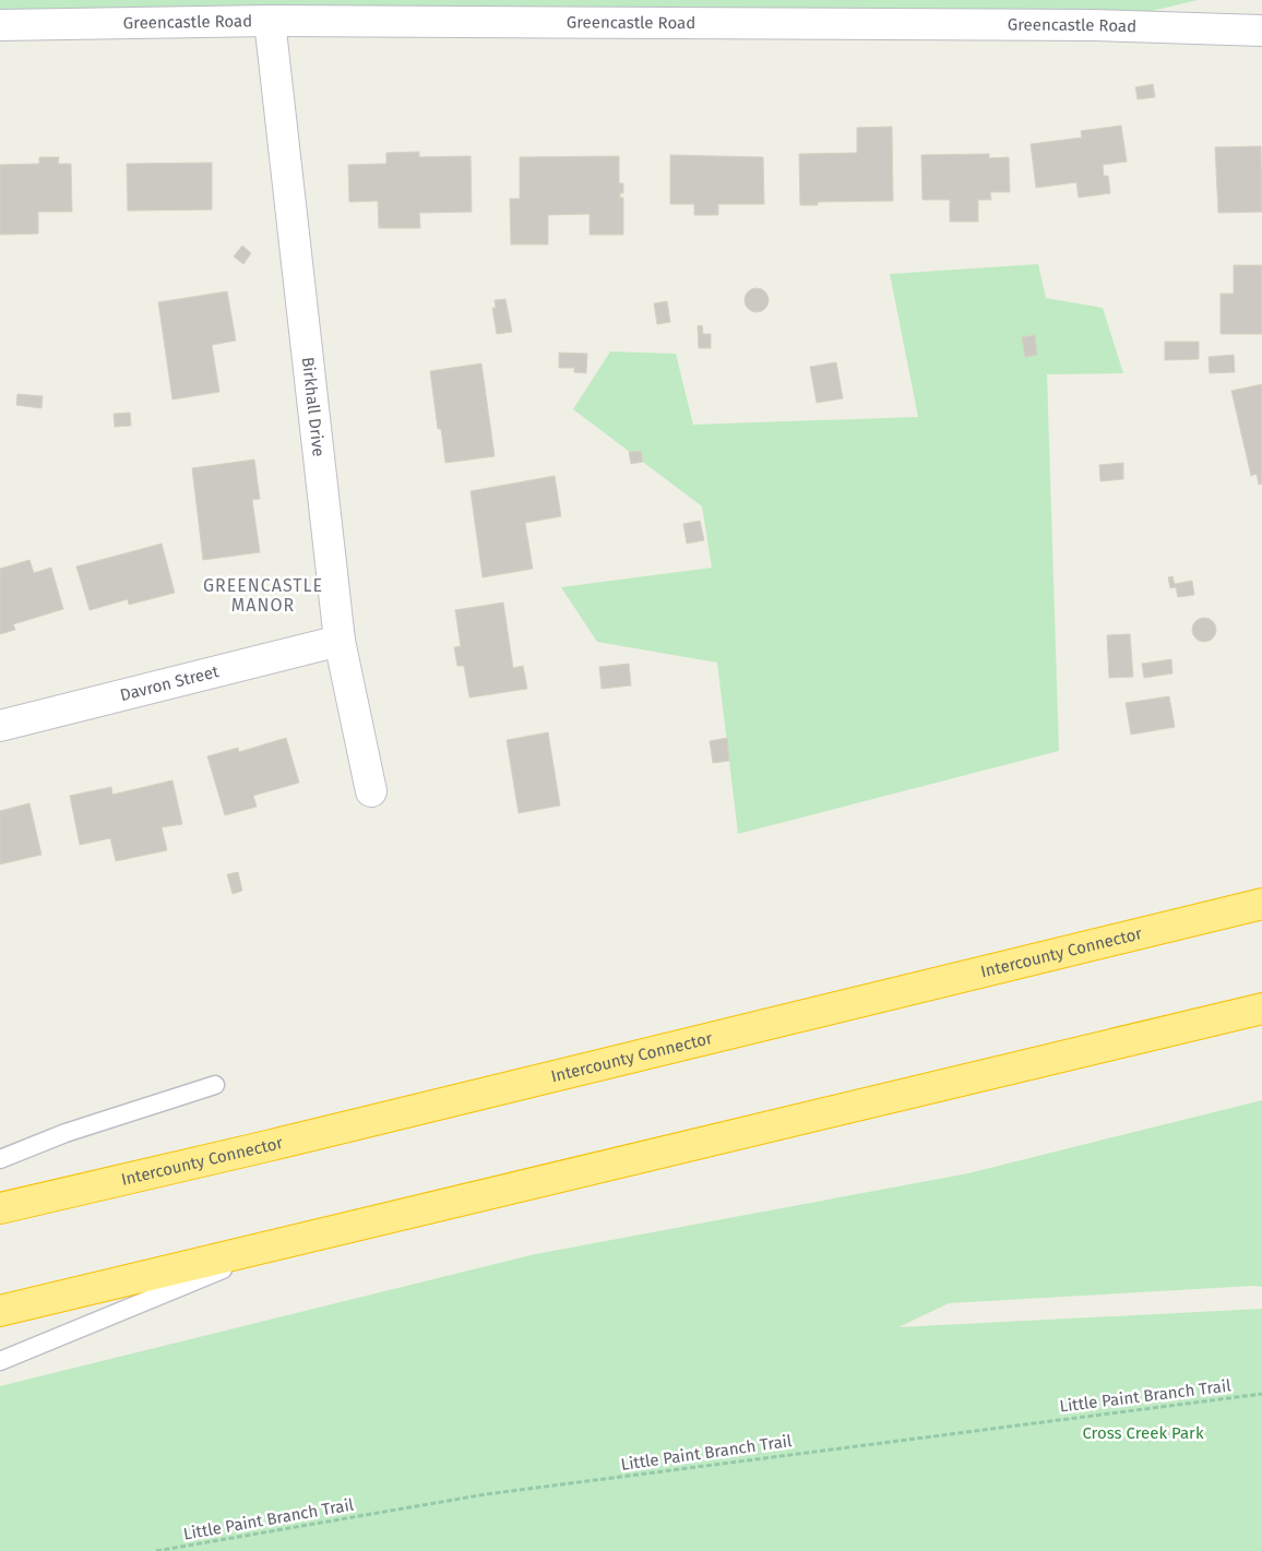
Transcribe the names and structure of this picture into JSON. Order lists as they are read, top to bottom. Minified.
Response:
{"streets":{"highway":["Intercounty Connector"],"street":["Greencastle Road","Birkhall Drive","Davron Street"],"path":["Little Paint Branch Trail"]},"crossings":[["Greencastle Road","Birkhall Drive"],["Birkhall Drive","Davron Street"]],"districts":["GREENCASTLE MANOR"],"parks":["Cross Creek Park"]}
